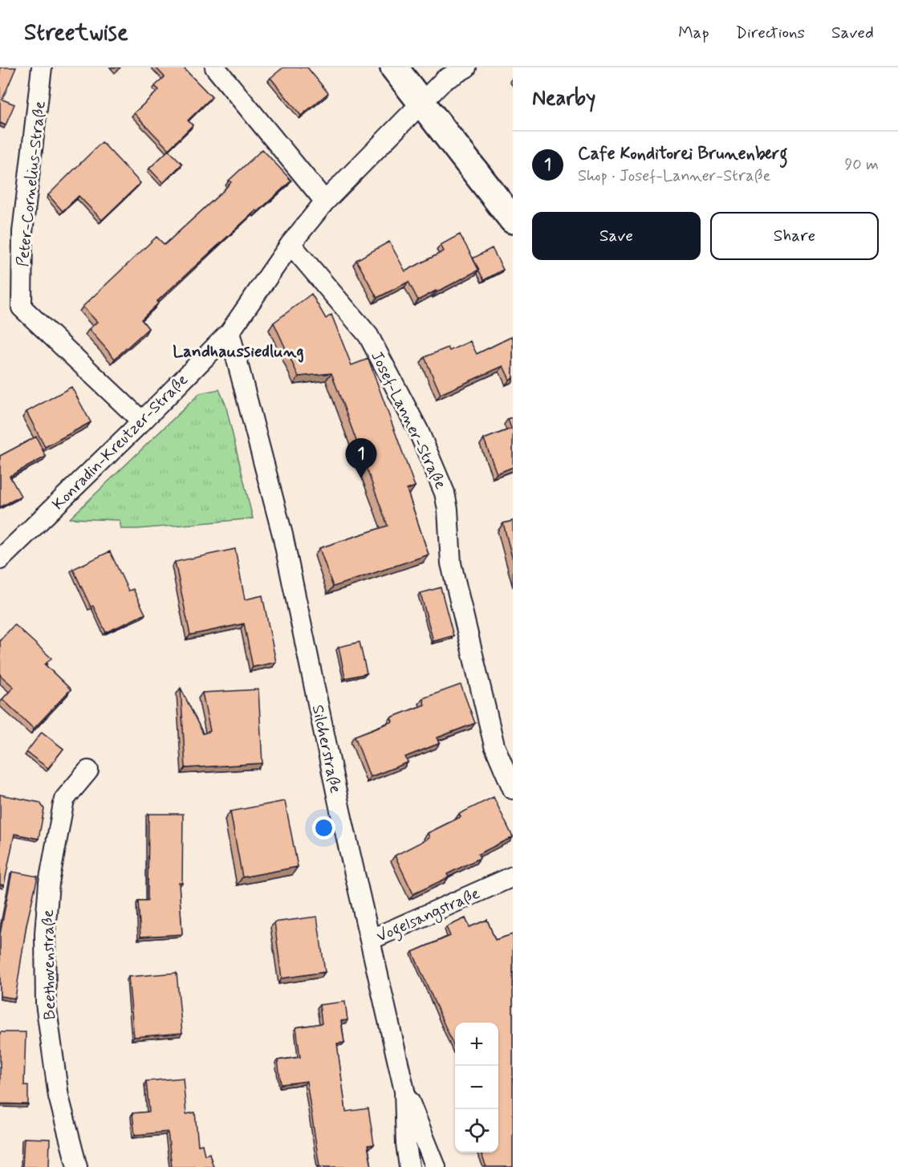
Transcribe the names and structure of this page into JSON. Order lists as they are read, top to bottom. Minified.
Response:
{"streets":{"street":["Peter-Cornelius-Straße","Josef-Lanner-Straße","Konradin-Kreutzer-Straße","Silcherstraße","Vogelsangstraße","Beethovenstraße"]},"crossings":[["Peter-Cornelius-Straße","Konradin-Kreutzer-Straße"],["Josef-Lanner-Straße","Konradin-Kreutzer-Straße"],["Konradin-Kreutzer-Straße","Silcherstraße"],["Silcherstraße","Vogelsangstraße"]],"districts":["Landhaussiedlung"],"page":{"header":"Streetwise","nav":["Map","Directions","Saved"],"heading":"Nearby","list":[{"mark":"1","name":"Cafe Konditorei Brunenberg","note":"Shop · Josef-Lanner-Straße","value":"90 m"}],"buttons":["Save","Share"],"pins":"1","map_buttons":["+","−"]}}
